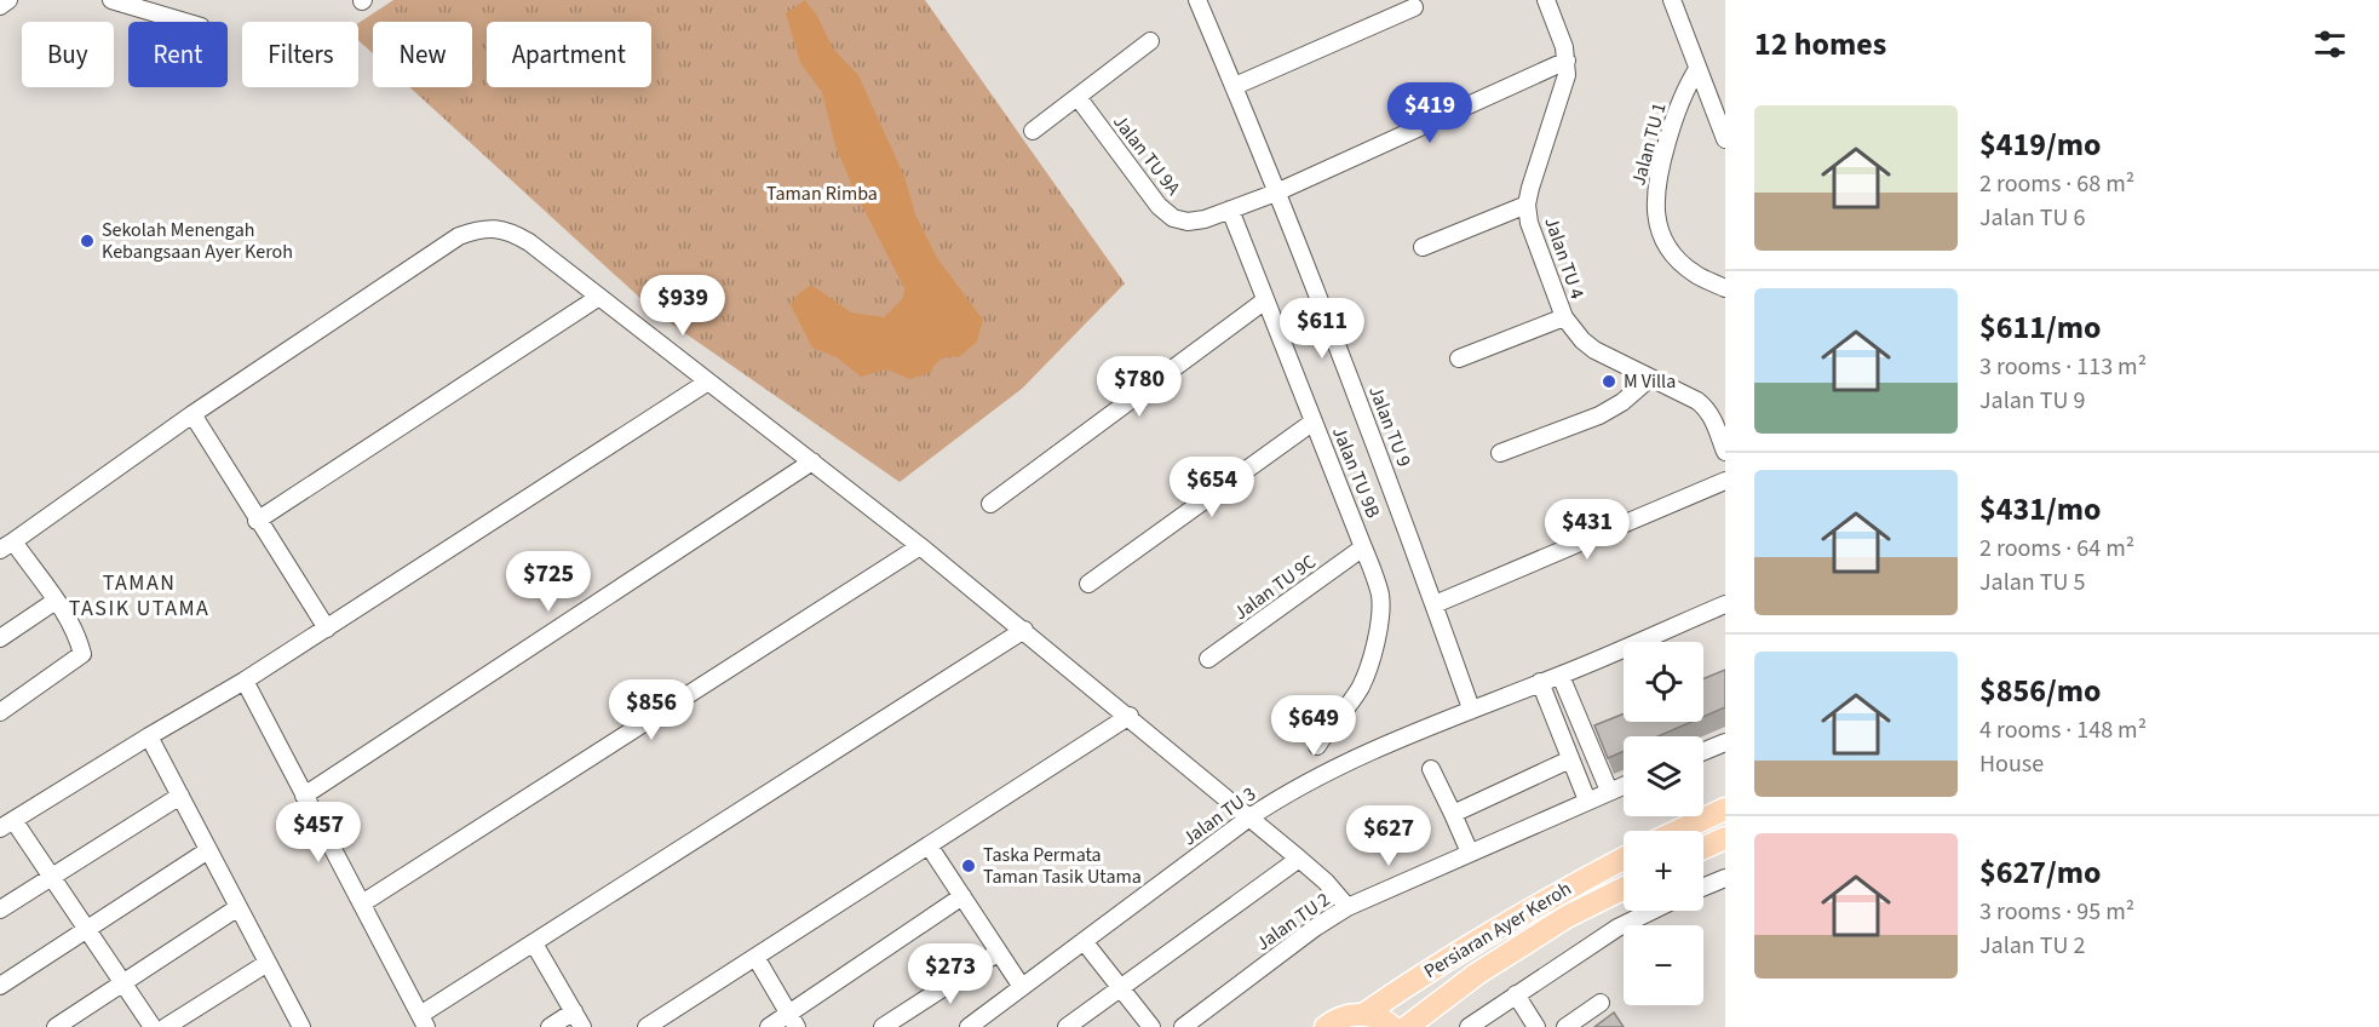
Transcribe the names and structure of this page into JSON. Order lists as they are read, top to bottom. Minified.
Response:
{"streets":{"main road":["Persiaran Ayer Keroh"],"street":["Jalan TU 1","Jalan TU 9A","Jalan TU 4","Jalan TU 9","Jalan TU 9B","Jalan TU 9C","Jalan TU 3","Jalan TU 2"]},"crossings":[["Jalan TU 9A","Jalan TU 4"],["Jalan TU 9A","Jalan TU 9"],["Jalan TU 9A","Jalan TU 9B"],["Jalan TU 9","Jalan TU 3"],["Jalan TU 9B","Jalan TU 9C"]],"districts":["TAMAN TASIK UTAMA"],"parks":["Taman Rimba"],"places":["Sekolah Menengah Kebangsaan Ayer Keroh","M Villa","Taska Permata Taman Tasik Utama"],"page":{"heading":"12 homes","chip":["Buy","Rent","Filters","New","Apartment"],"price":["$419","$939","$611","$780","$654","$431","$725","$856","$649","$457","$627","$273"],"list":[{"name":"$419/mo","note":"2 rooms · 68 m² · Jalan TU 6"},{"name":"$611/mo","note":"3 rooms · 113 m² · Jalan TU 9"},{"name":"$431/mo","note":"2 rooms · 64 m² · Jalan TU 5"},{"name":"$856/mo","note":"4 rooms · 148 m² · House"},{"name":"$627/mo","note":"3 rooms · 95 m² · Jalan TU 2"}],"map_buttons":["+","−"]}}
